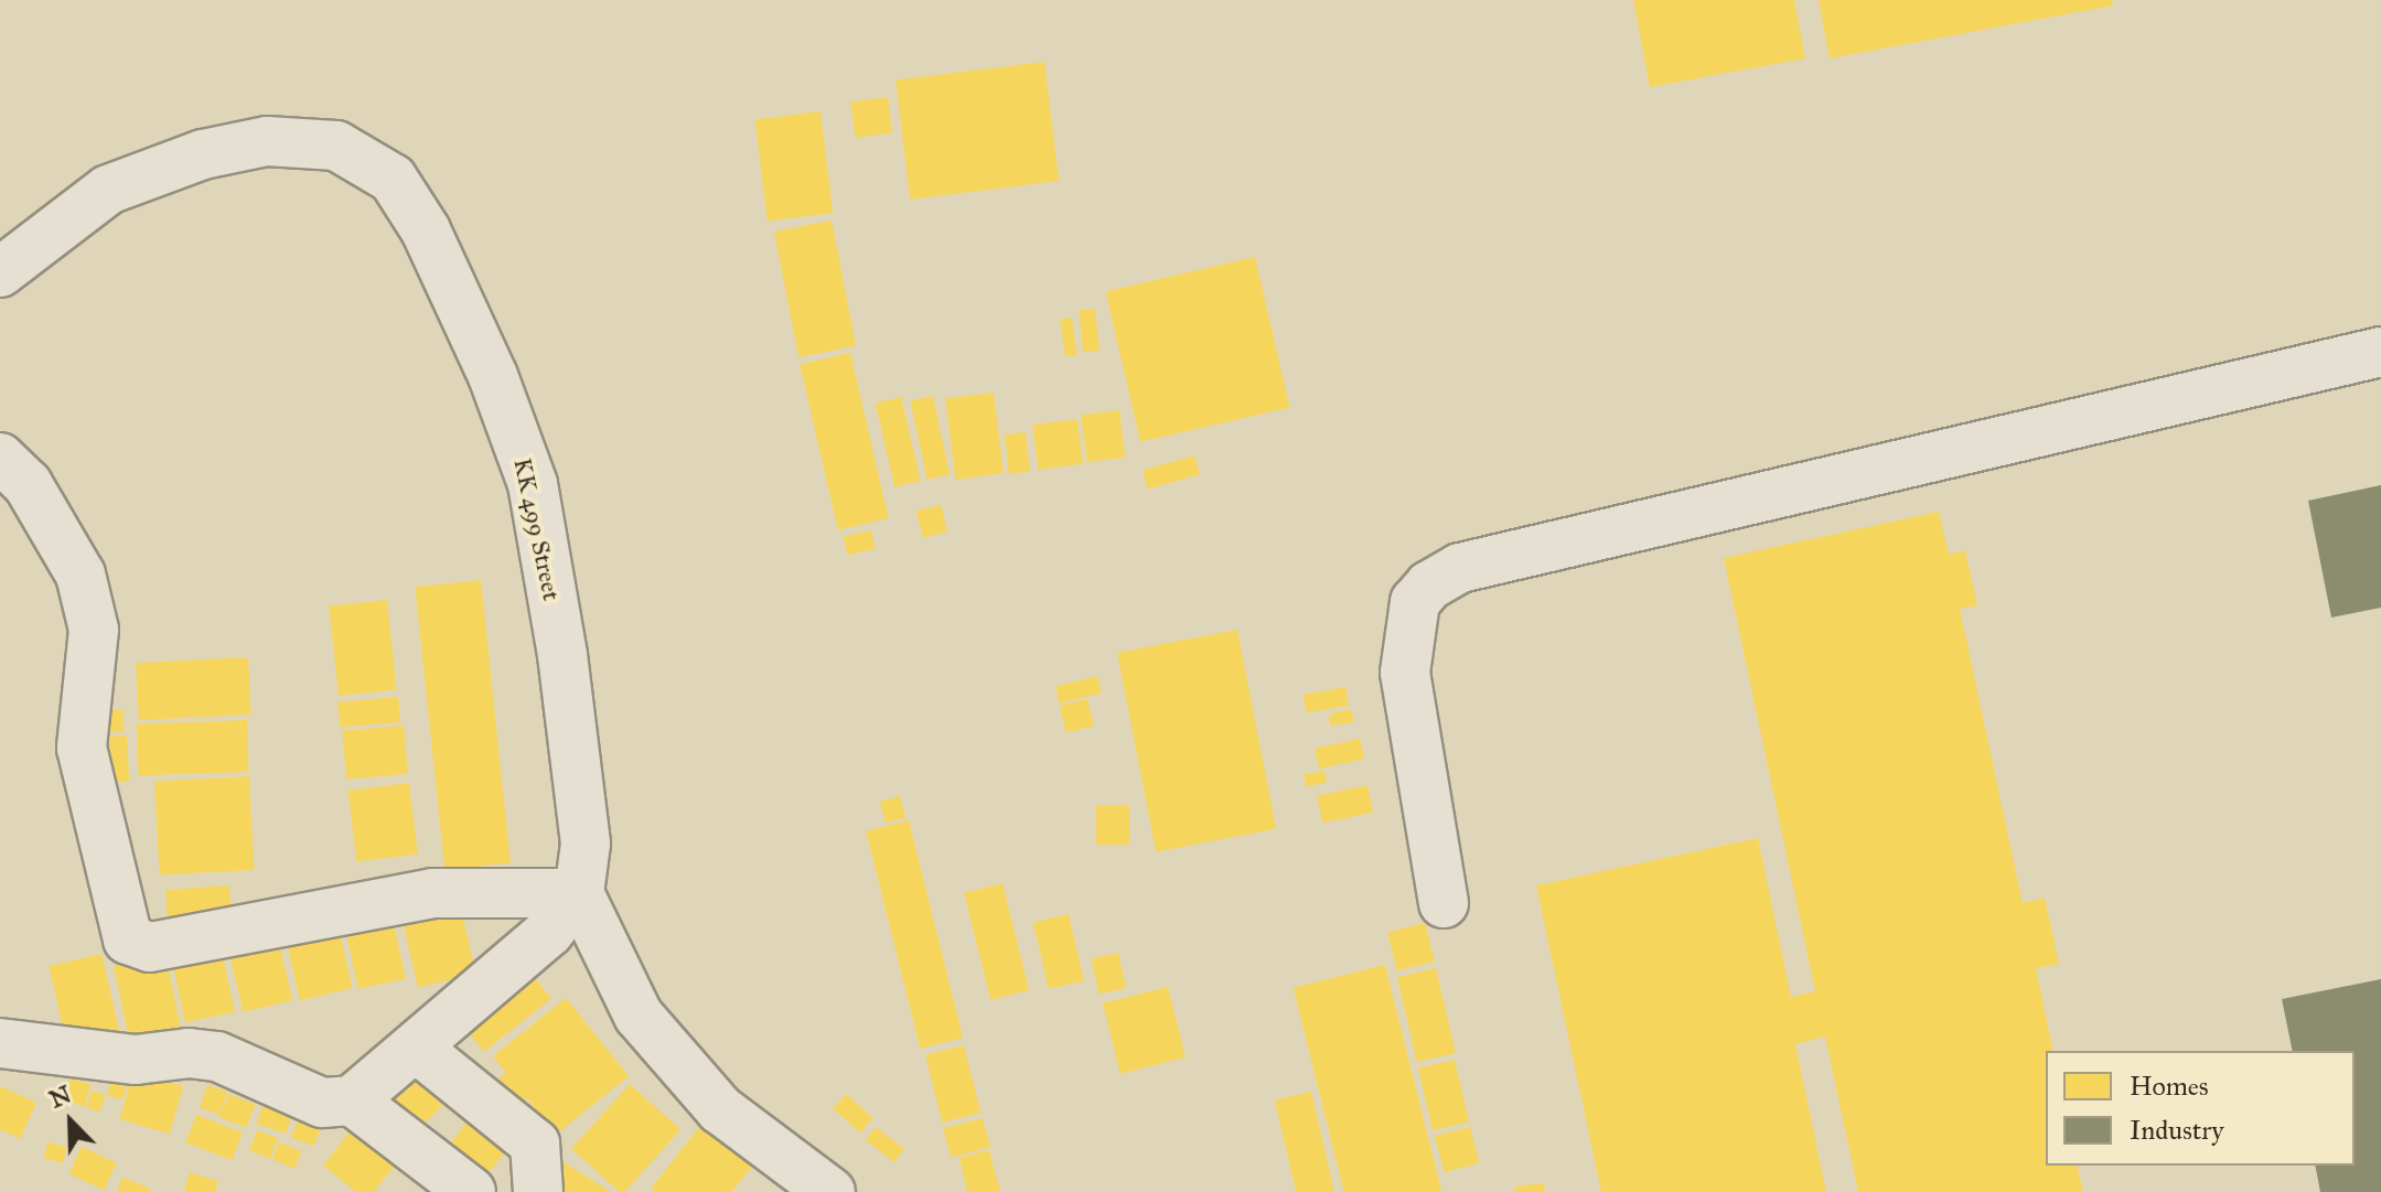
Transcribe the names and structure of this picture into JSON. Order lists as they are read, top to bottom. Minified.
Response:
{"streets":{"street":["KK 499 Street"]},"legend":["Homes","Industry"],"north":"top left"}
